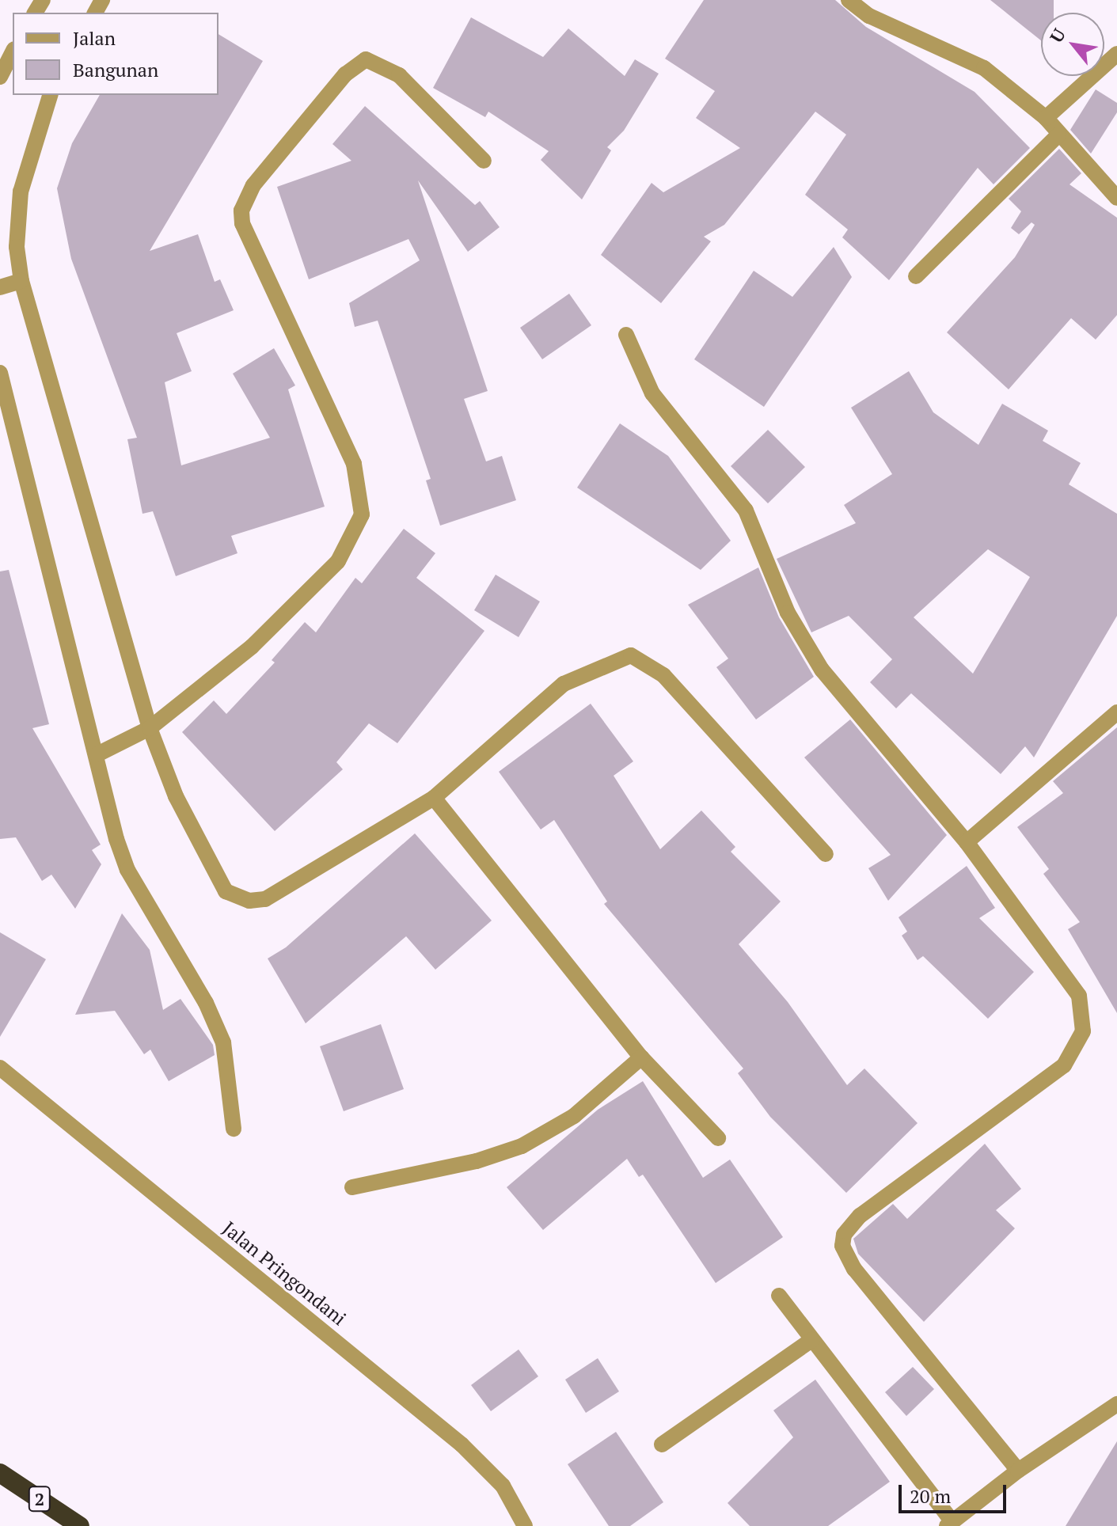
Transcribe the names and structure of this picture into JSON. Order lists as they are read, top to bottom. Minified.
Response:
{"streets":{"highway":["2"],"street":["Jalan Pringondani"]},"legend":["Jalan","Bangunan"],"scale_bar":"20 m","north":"top left"}
